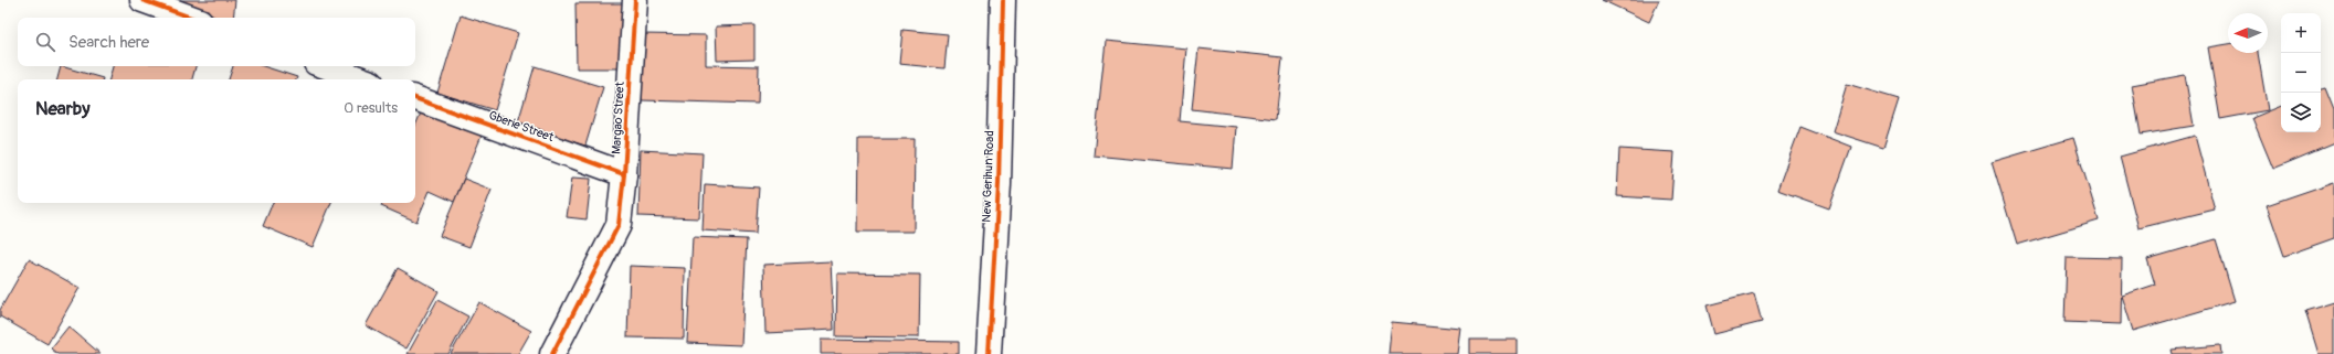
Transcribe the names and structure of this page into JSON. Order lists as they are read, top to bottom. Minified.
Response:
{"streets":{"street":["Margao Street","Gberie Street","New Gerihun Road"]},"crossings":[["Margao Street","Gberie Street"]],"north":"left","page":{"map_buttons":["+","−"],"search":"Search here","heading":["Nearby","0 results"]}}
